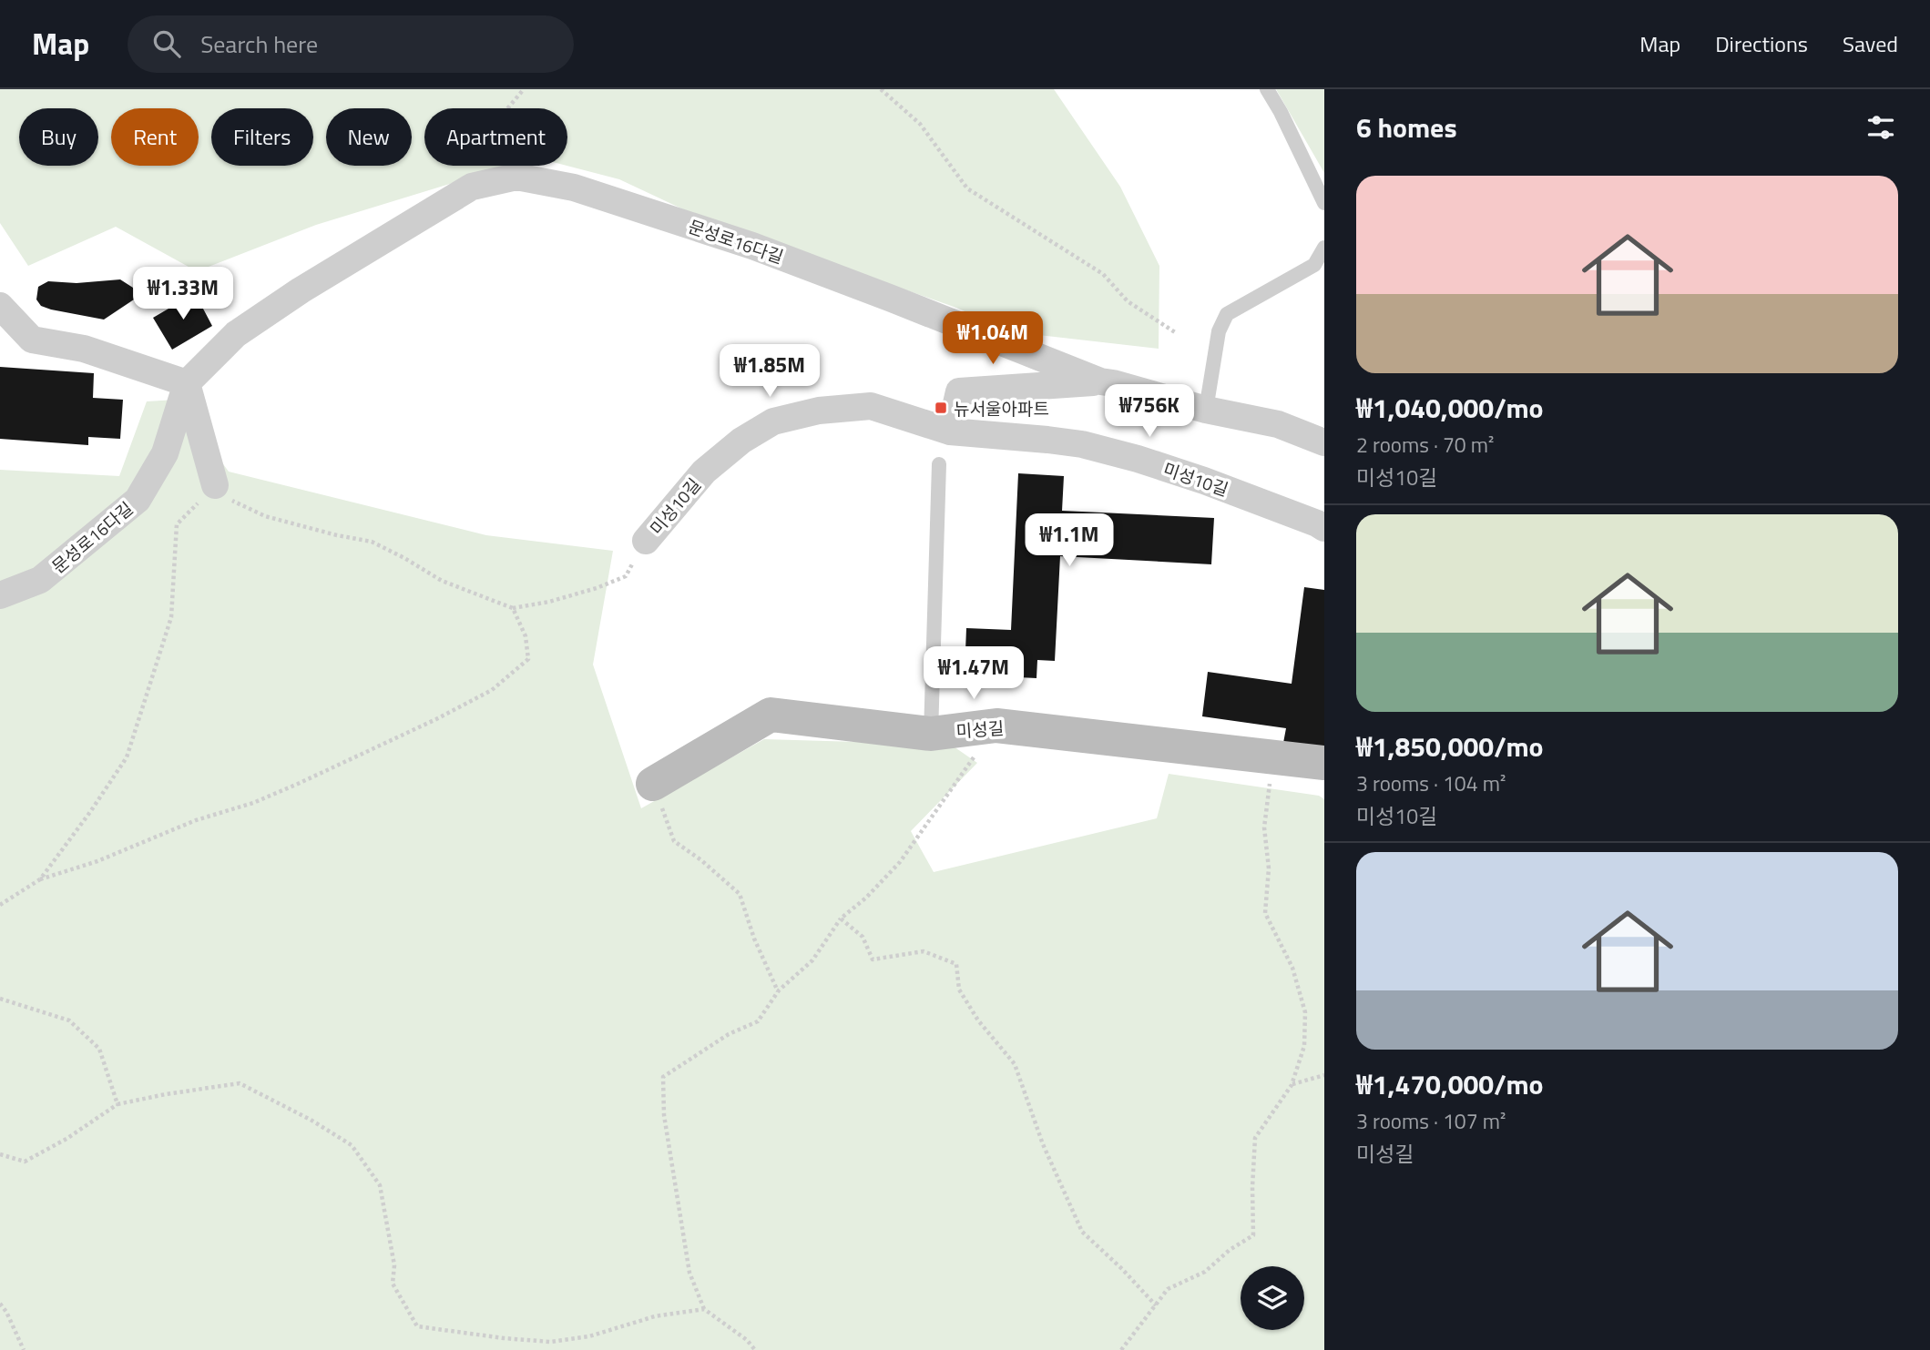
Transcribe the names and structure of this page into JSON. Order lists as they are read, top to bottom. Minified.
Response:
{"streets":{"street":["문성로16다길","미성10길","미성길"]},"places":{"transit":["뉴서울아파트"]},"page":{"header":"Map","search":"Search here","nav":["Map","Directions","Saved"],"heading":"6 homes","chip":["Buy","Rent","Filters","New","Apartment"],"list":[{"name":"₩1,040,000/mo","note":"2 rooms · 70 m² · 미성10길"},{"name":"₩1,850,000/mo","note":"3 rooms · 104 m² · 미성10길"},{"name":"₩1,470,000/mo","note":"3 rooms · 107 m² · 미성길"}],"price":["₩1.33M","₩1.04M","₩1.85M","₩756K","₩1.1M","₩1.47M"]}}
